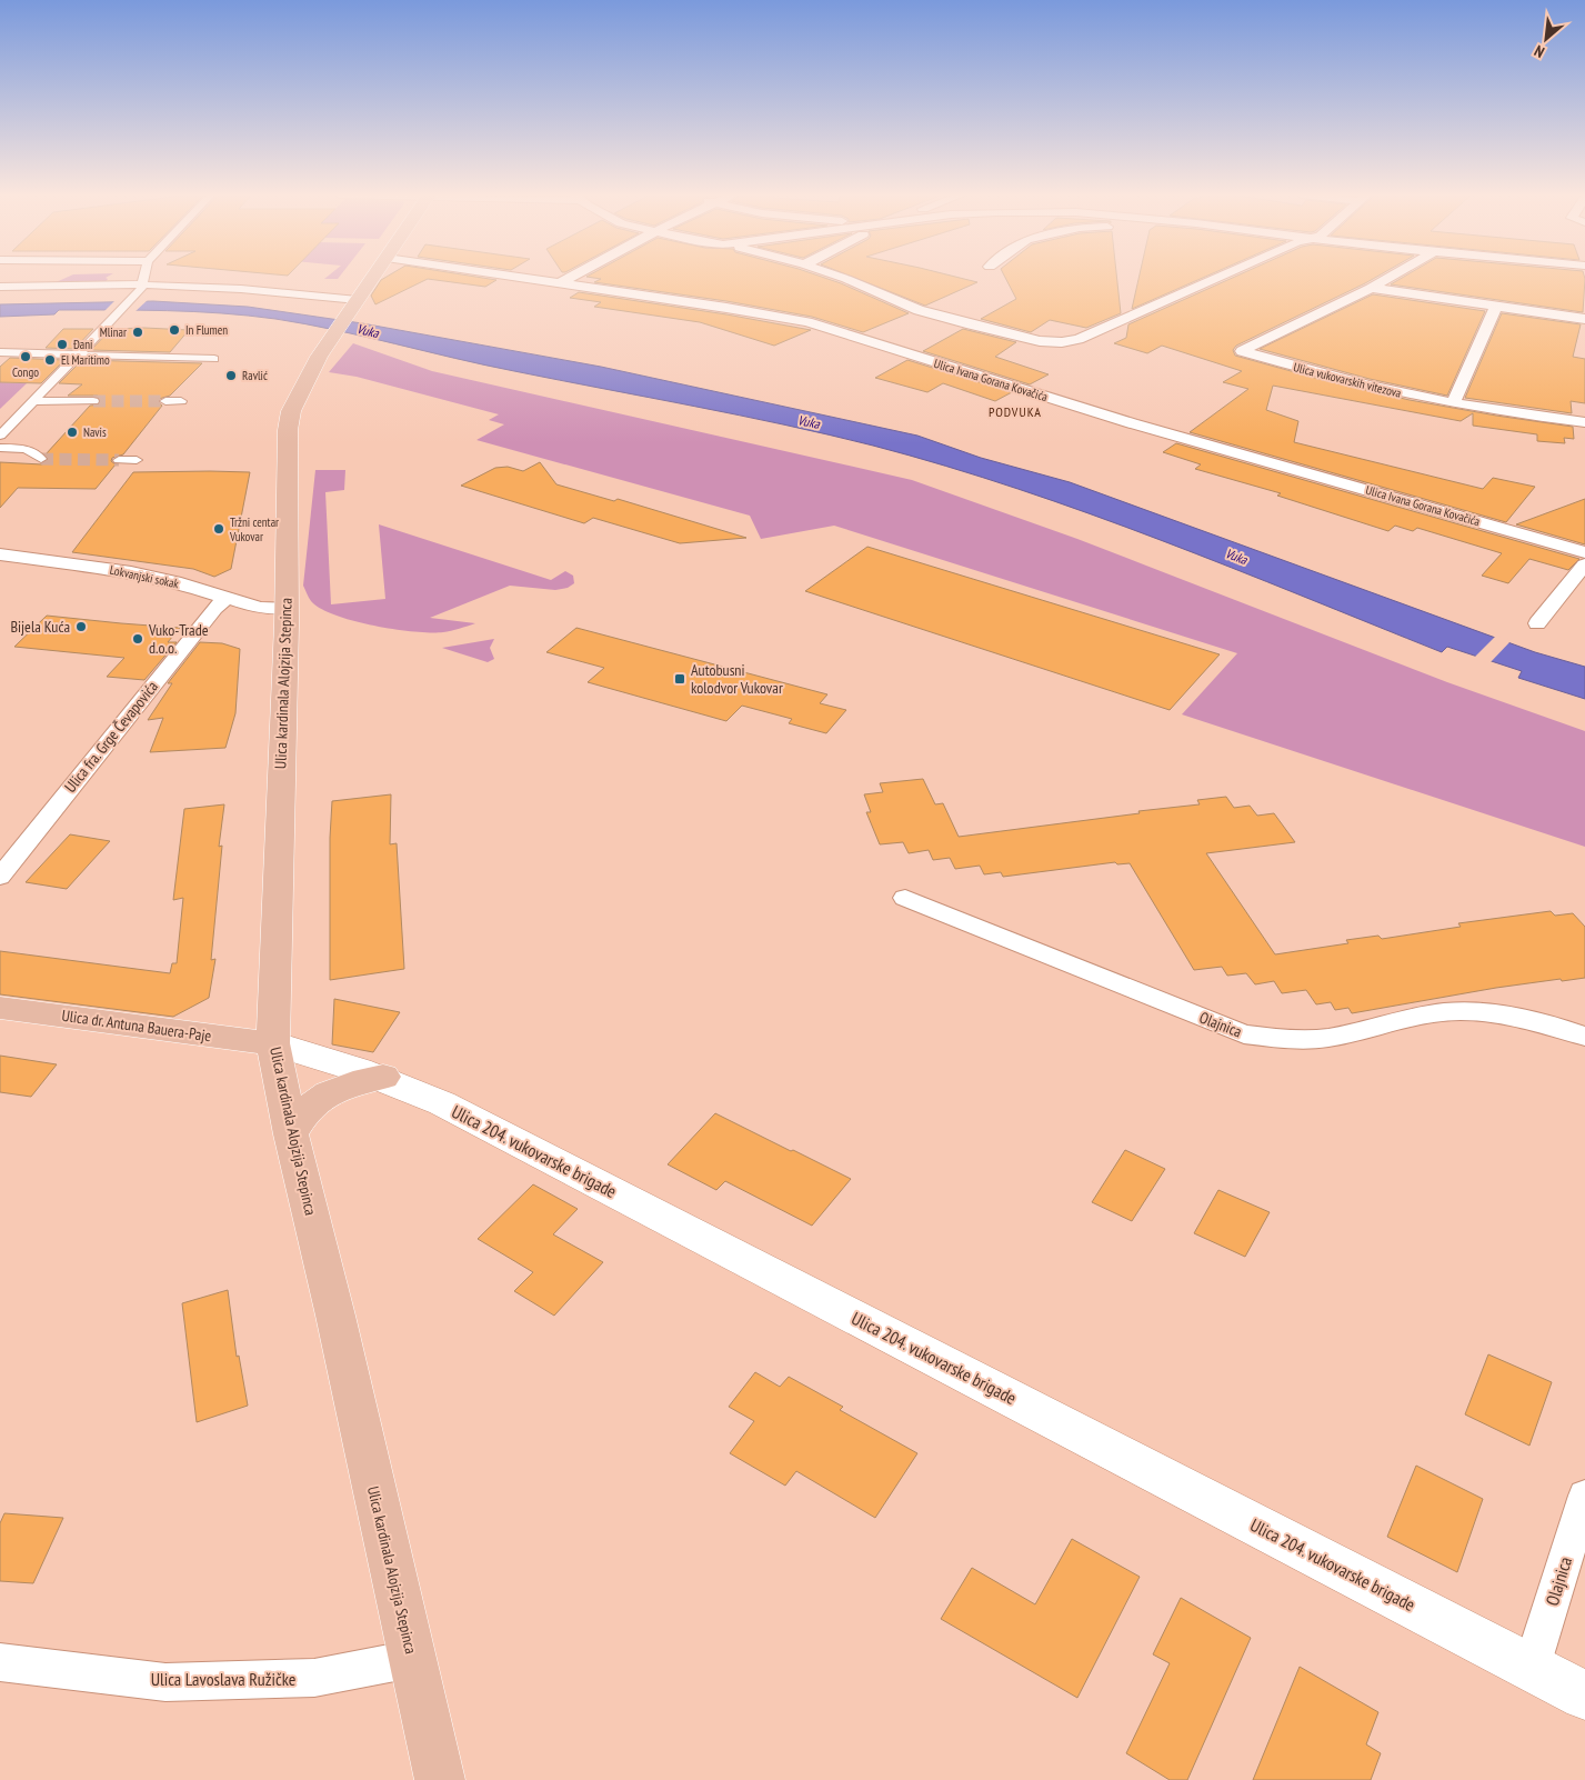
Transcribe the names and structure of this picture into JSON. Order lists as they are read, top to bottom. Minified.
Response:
{"streets":{"main road":["Ulica kardinala Alojzija Stepinca","Ulica dr. Antuna Bauera-Paje"],"street":["Ulica Ivana Gorana Kovačića","Ulica vukovarskih vitezova","Lokvanjski sokak","Ulica fra. Grge Čevapovića","Olajnica","Ulica 204. vukovarske brigade","Ulica Lavoslava Ružičke"]},"crossings":[["Lokvanjski sokak","Ulica kardinala Alojzija Stepinca"],["Lokvanjski sokak","Ulica fra. Grge Čevapovića"],["Ulica kardinala Alojzija Stepinca","Ulica dr. Antuna Bauera-Paje"],["Ulica kardinala Alojzija Stepinca","Ulica 204. vukovarske brigade"],["Ulica kardinala Alojzija Stepinca","Ulica Lavoslava Ružičke"],["Olajnica","Ulica 204. vukovarske brigade"],["Ulica dr. Antuna Bauera-Paje","Ulica 204. vukovarske brigade"]],"districts":["PODVUKA"],"water":["Vuka"],"places":{"other":["In Flumen","Mlinar","Đani","Congo","El Maritimo","Ravlić","Navis","Tržni centar Vukovar","Bijela Kuća","Vuko-Trade d.o.o."],"transit":["Autobusni kolodvor Vukovar"]},"north":"bottom left"}
